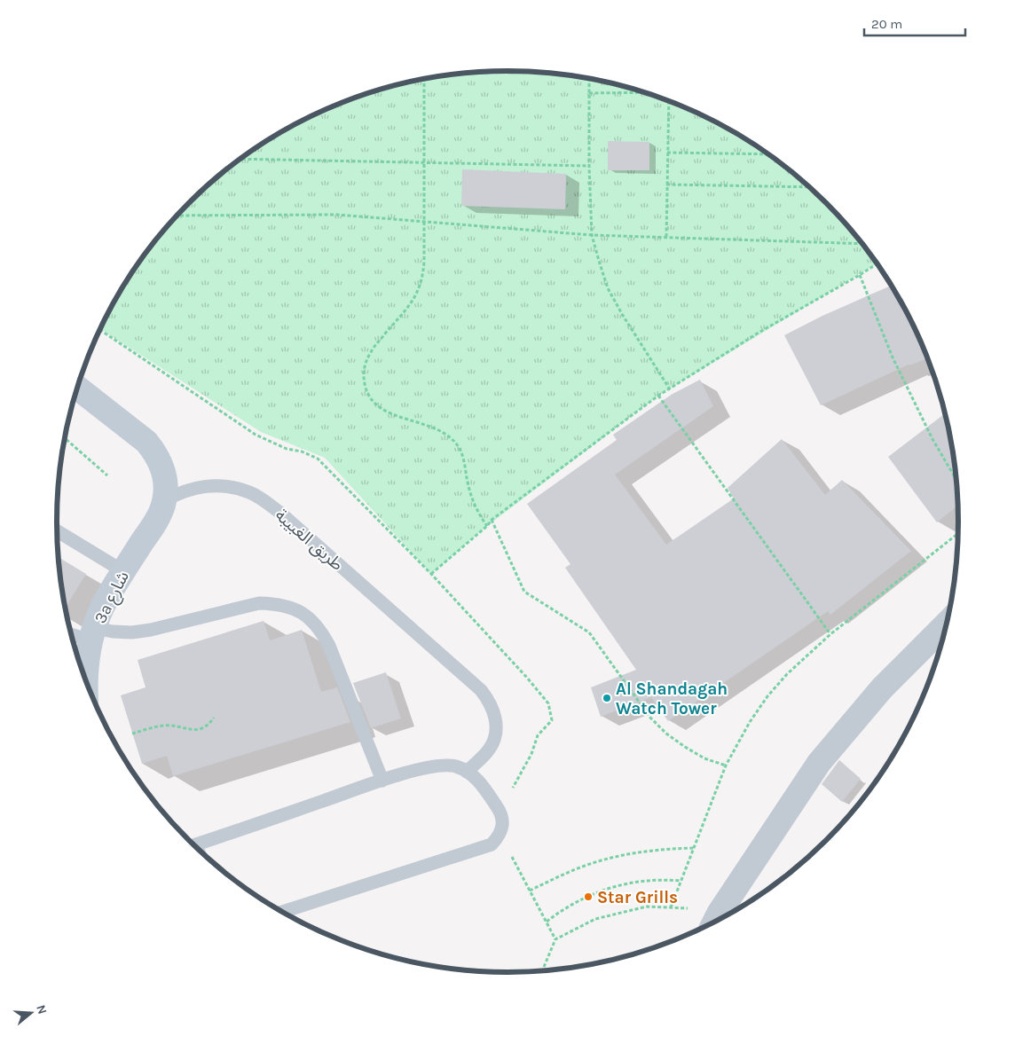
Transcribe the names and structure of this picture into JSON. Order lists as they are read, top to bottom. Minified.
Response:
{"streets":{"street":["3a شارع"],"lane":["طريق الغبيبة"]},"crossings":[["طريق الغبيبة","3a شارع"]],"places":["Al Shandagah Watch Tower","Star Grills"],"scale_bar":"20 m","north":"right"}
